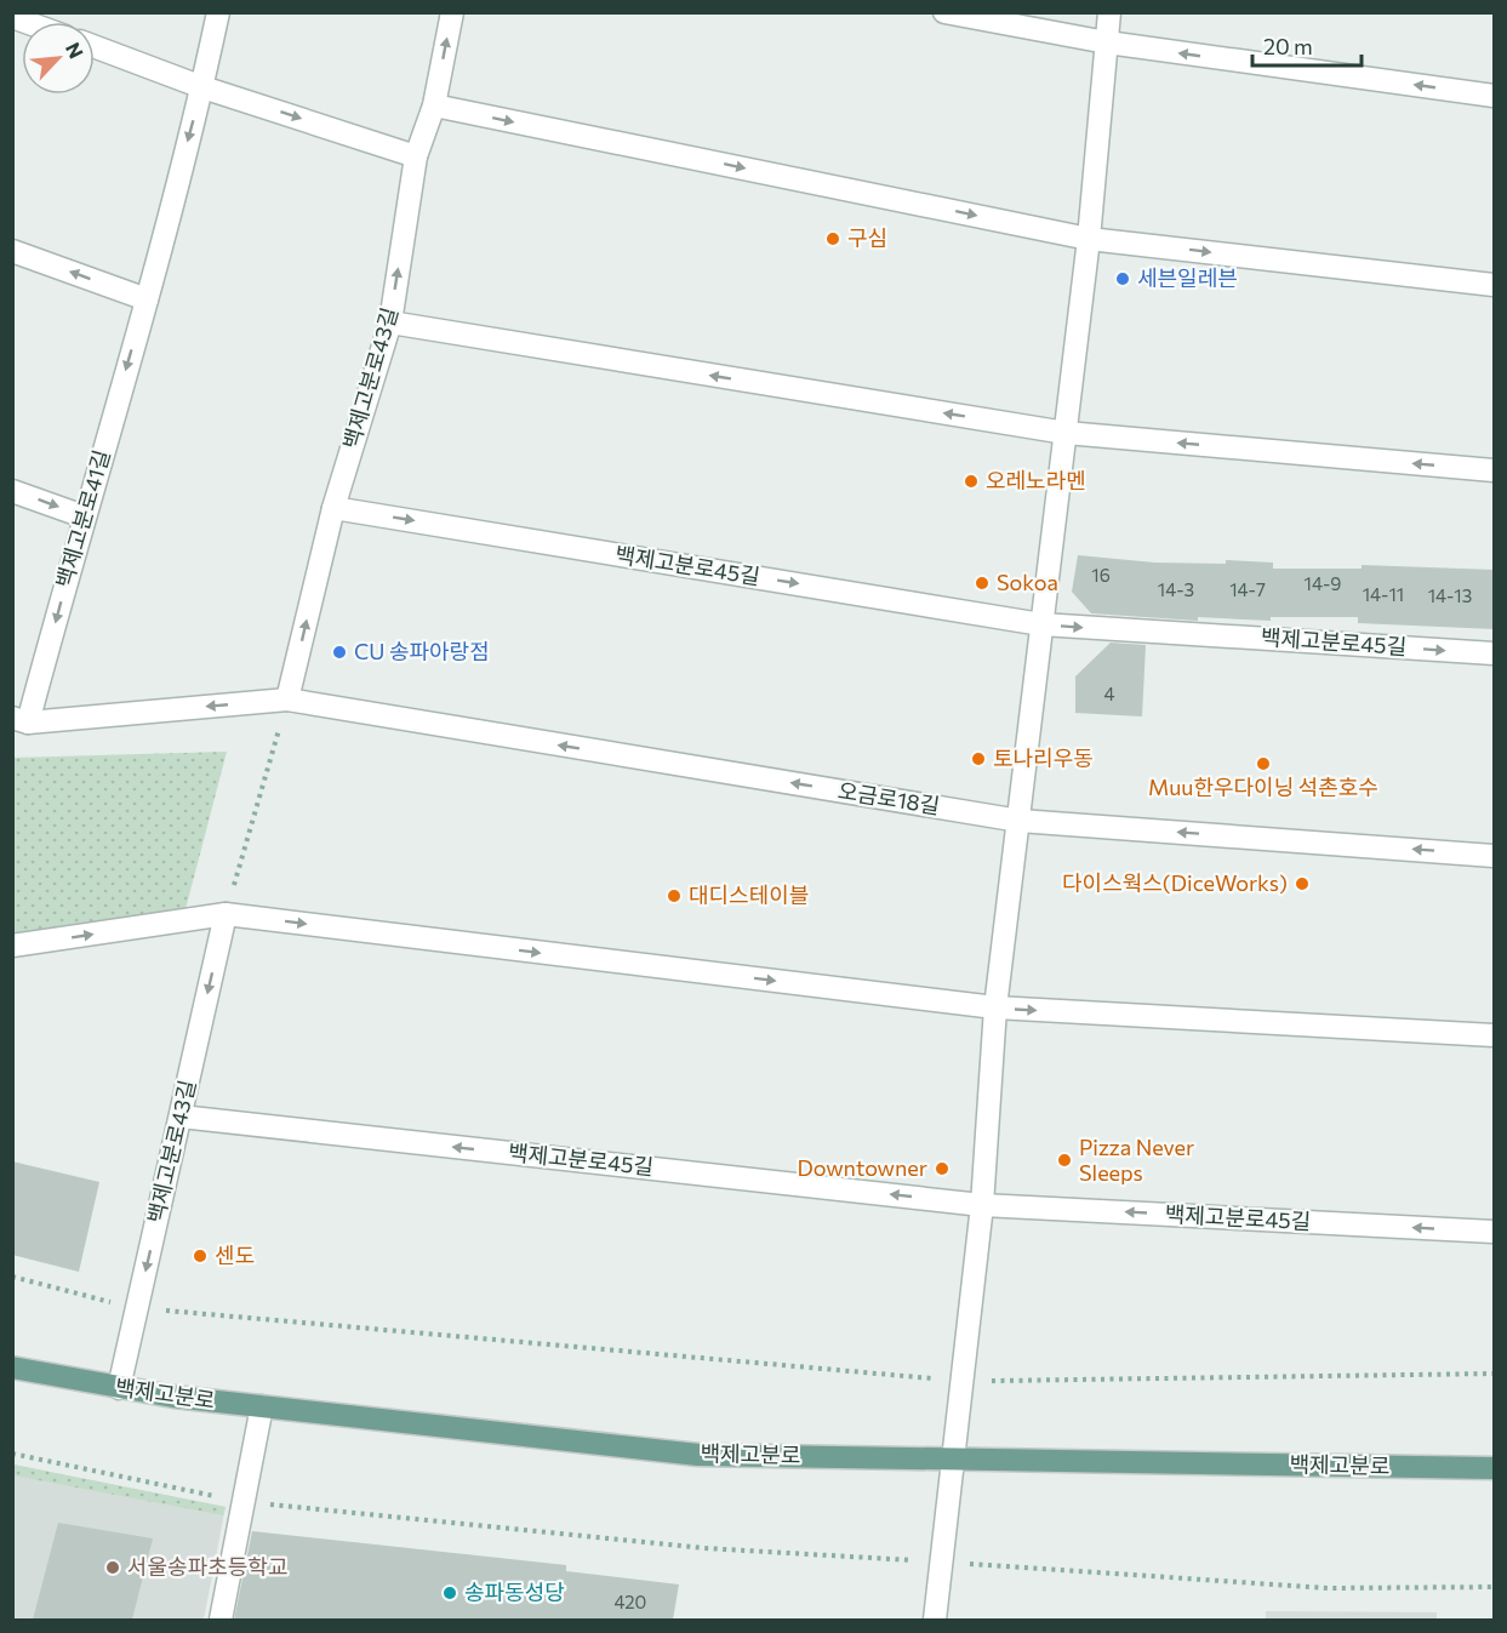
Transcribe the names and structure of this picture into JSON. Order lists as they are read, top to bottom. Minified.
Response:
{"streets":{"main road":["백제고분로"],"street":["백제고분로43길","백제고분로41길","백제고분로45길","오금로18길"]},"crossings":[["백제고분로43길","백제고분로45길"],["백제고분로43길","오금로18길"],["백제고분로43길","백제고분로"],["백제고분로41길","오금로18길"]],"one_way":["백제고분로41길"],"places":["구심","세븐일레븐","오레노라멘","Sokoa","CU 송파아랑점","토나리우동","Muu한우다이닝 석촌호수","다이스웍스(DiceWorks)","대디스테이블","Pizza Never Sleeps","Downtowner","센도","서울송파초등학교","송파동성당"],"house_numbers":["16","14-9","14-3","14-7","14-11","14-13","4","420"],"scale_bar":"20 m","north":"top right"}
